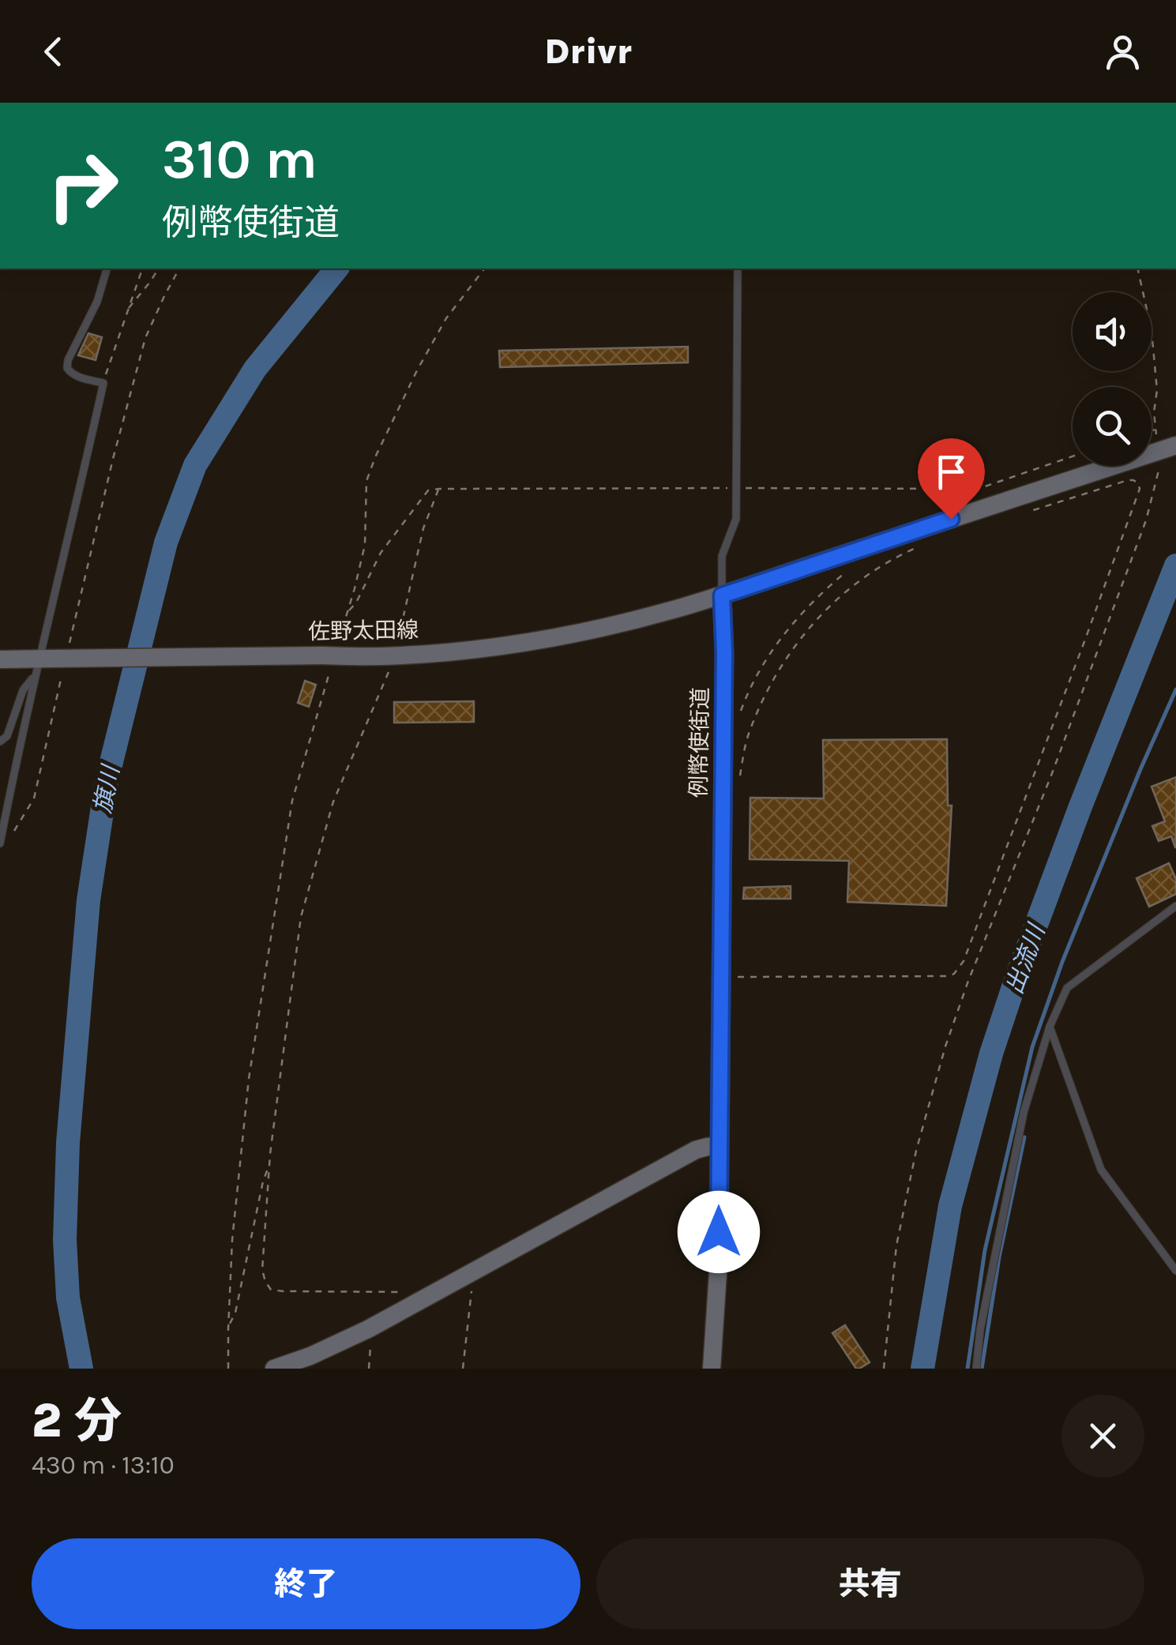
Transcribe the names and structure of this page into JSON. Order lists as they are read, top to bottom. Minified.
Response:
{"streets":{"street":["佐野太田線","例幣使街道"]},"crossings":[["佐野太田線","例幣使街道"]],"water":["旗川","出流川"],"page":{"header":"Drivr","turn":["310 m","例幣使街道"],"heading":["2 分","430 m · 13:10"],"buttons":["終了","共有"]}}
